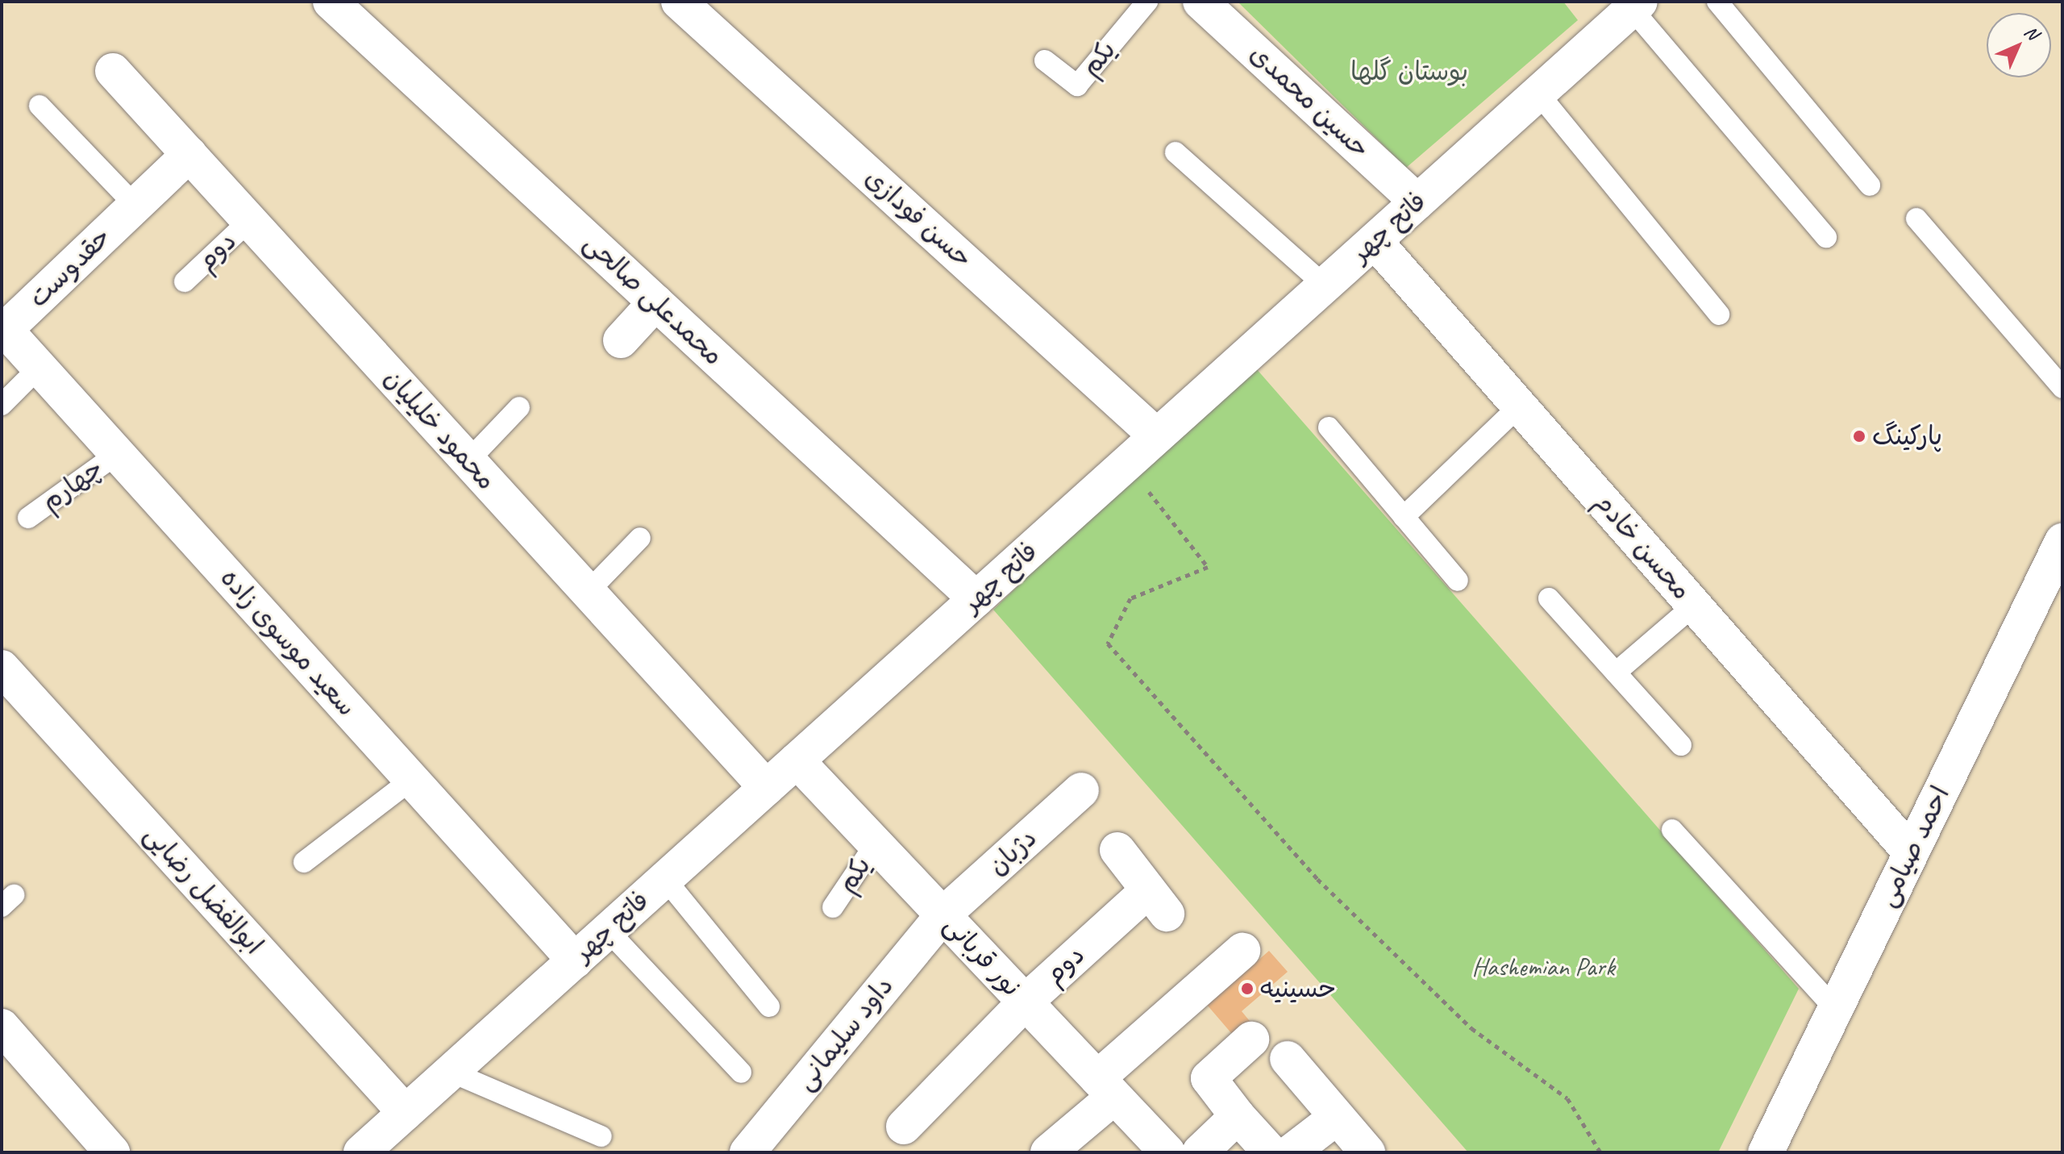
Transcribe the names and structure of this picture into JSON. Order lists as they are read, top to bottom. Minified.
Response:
{"streets":{"street":["حسین محمدی","حسن فودازی","فاتح چهر","دوم","حقدوست","محمدعلی صالحی","محمود خلیلیان","محسن خادم","سعید موسوی زاده","احمد صیامی","دژبان","ابوالفضل رضایی","نور قربانی","داود سلیمانی"],"lane":["یکم","چهارم"]},"crossings":[["یکم","نور قربانی"],["حسین محمدی","فاتح چهر"],["حسن فودازی","فاتح چهر"],["فاتح چهر","محمدعلی صالحی"],["فاتح چهر","محمود خلیلیان"],["فاتح چهر","محسن خادم"],["فاتح چهر","سعید موسوی زاده"],["فاتح چهر","ابوالفضل رضایی"],["فاتح چهر","نور قربانی"],["دوم","محمود خلیلیان"],["دوم","نور قربانی"],["حقدوست","محمود خلیلیان"],["حقدوست","سعید موسوی زاده"],["چهارم","سعید موسوی زاده"],["محسن خادم","احمد صیامی"],["دژبان","نور قربانی"],["دژبان","داود سلیمانی"],["نور قربانی","داود سلیمانی"]],"parks":["بوستان گلها","Hashemian Park"],"places":["پارکینگ","حسینیه"],"north":"top right"}
